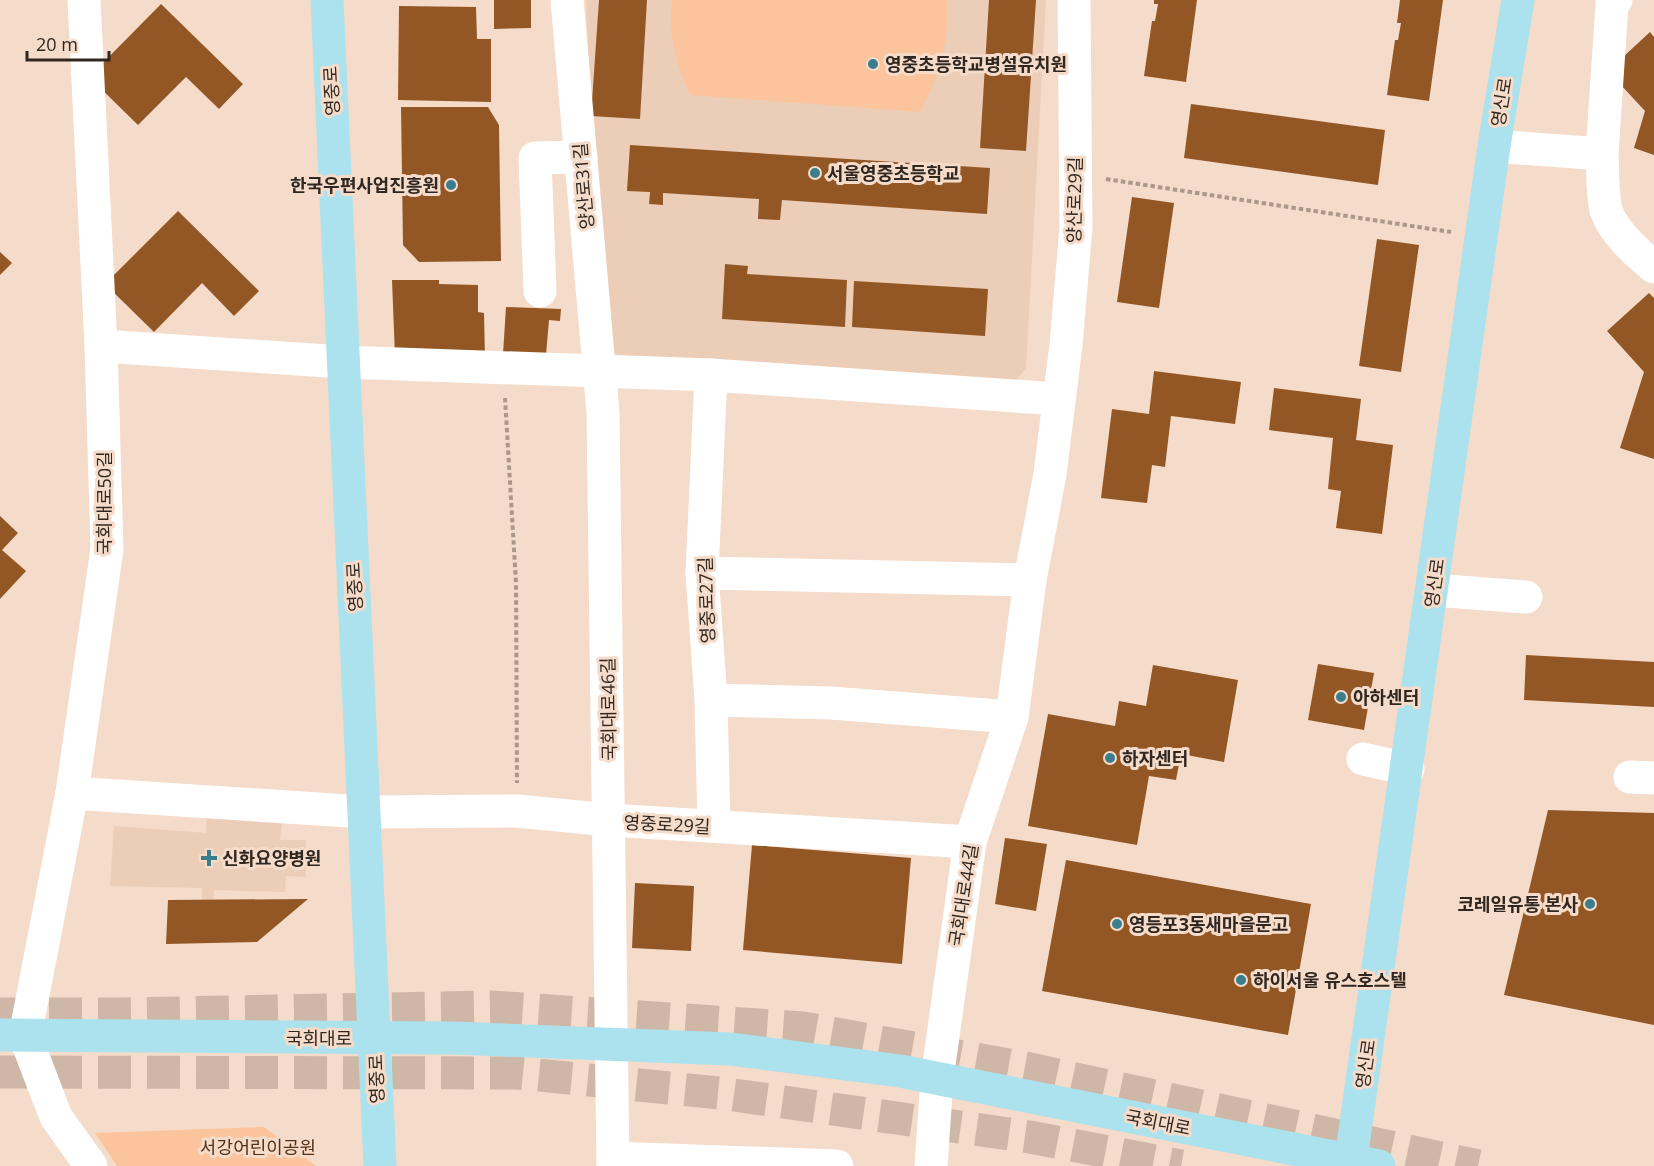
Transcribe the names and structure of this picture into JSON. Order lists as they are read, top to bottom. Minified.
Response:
{"streets":{"main road":["영중로","영신로","국회대로"],"street":["양산로31길","양산로29길","국회대로50길","영중로27길","국회대로46길","영중로29길","국회대로44길"]},"crossings":[["영중로","영중로29길"],["영중로","국회대로"],["영신로","국회대로"],["양산로31길","국회대로46길"],["양산로29길","국회대로44길"],["국회대로50길","국회대로"],["영중로27길","영중로29길"],["국회대로46길","영중로29길"],["국회대로46길","국회대로"],["영중로29길","국회대로44길"],["국회대로44길","국회대로"]],"parks":["서강어린이공원"],"places":{"other":["영중초등학교병설유치원","서울영중초등학교","한국우편사업진흥원","아하센터","하자센터","코레일유통 본사","영등포3동새마을문고","하이서울 유스호스텔"],"health":["신화요양병원"]},"scale_bar":"20 m"}
